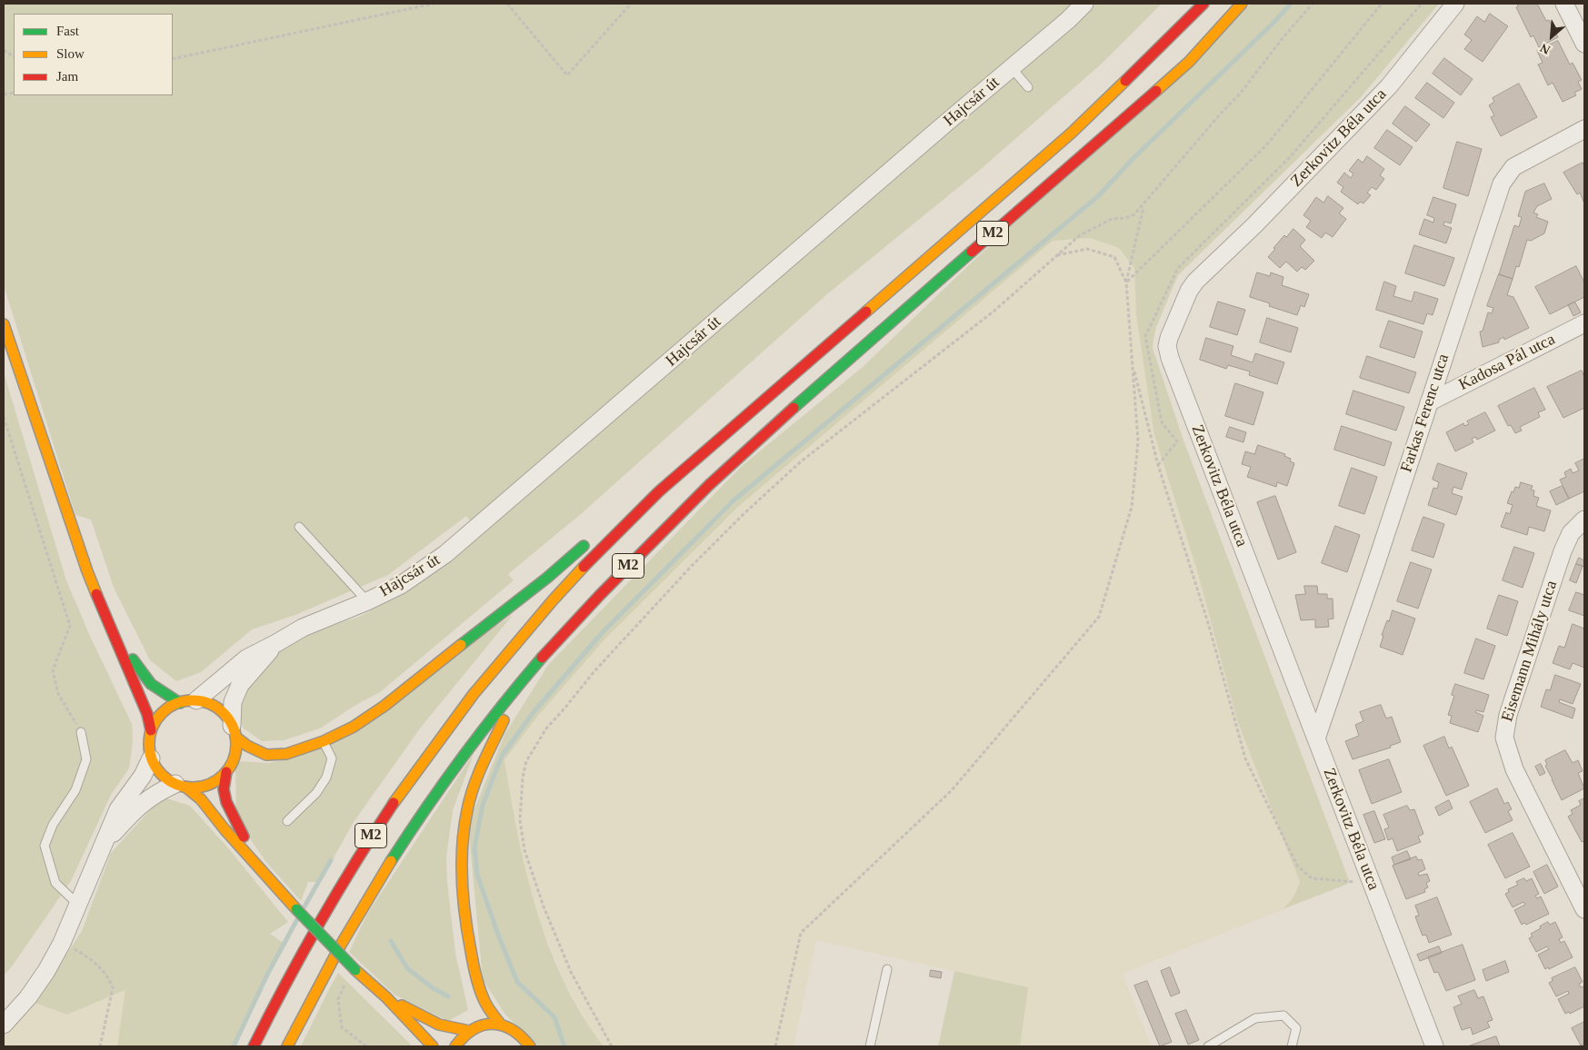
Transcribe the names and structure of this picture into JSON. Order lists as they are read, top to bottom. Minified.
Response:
{"streets":{"main road":["M2"],"street":["Hajcsár út","Zerkovitz Béla utca","Kadosa Pál utca","Farkas Ferenc utca","Eisemann Mihály utca"]},"crossings":[["Zerkovitz Béla utca","Farkas Ferenc utca"],["Kadosa Pál utca","Farkas Ferenc utca"]],"legend":["Fast","Slow","Jam"],"north":"bottom left"}
